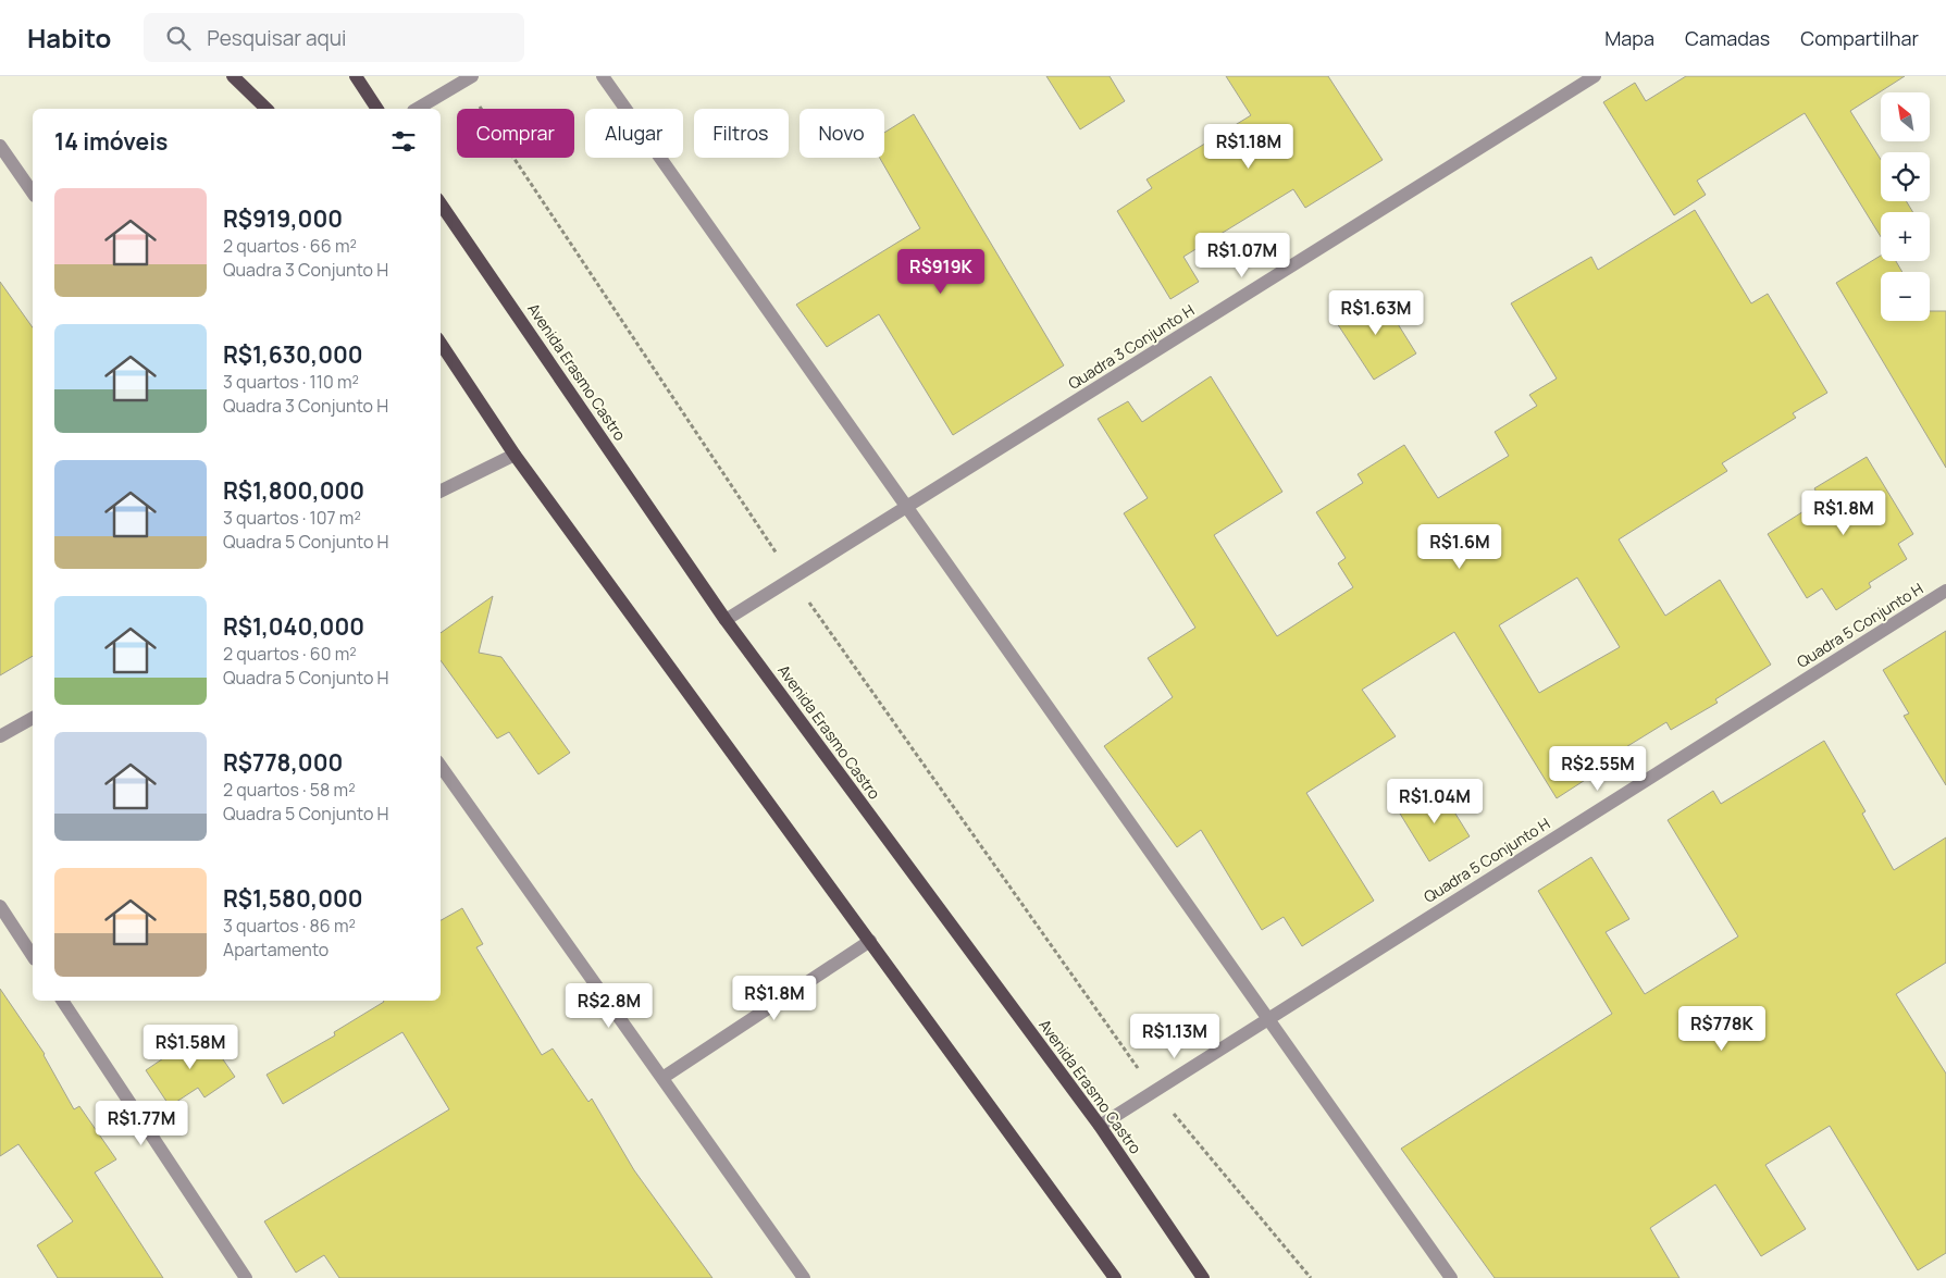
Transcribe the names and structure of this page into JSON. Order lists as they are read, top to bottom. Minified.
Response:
{"streets":{"main road":["Avenida Erasmo Castro"],"street":["Quadra 3 Conjunto H","Quadra 5 Conjunto H"]},"crossings":[["Quadra 3 Conjunto H","Avenida Erasmo Castro"],["Avenida Erasmo Castro","Quadra 5 Conjunto H"]],"north":"top left","page":{"header":"Habito","search":"Pesquisar aqui","nav":["Mapa","Camadas","Compartilhar"],"map_buttons":["+","−"],"chip":["Comprar","Alugar","Filtros","Novo"],"heading":"14 imóveis","price":["R$1.18M","R$1.07M","R$919K","R$1.63M","R$1.8M","R$1.6M","R$2.55M","R$1.04M","R$1.8M","R$2.8M","R$778K","R$1.13M","R$1.58M","R$1.77M"],"list":[{"name":"R$919,000","note":"2 quartos · 66 m² · Quadra 3 Conjunto H"},{"name":"R$1,630,000","note":"3 quartos · 110 m² · Quadra 3 Conjunto H"},{"name":"R$1,800,000","note":"3 quartos · 107 m² · Quadra 5 Conjunto H"},{"name":"R$1,040,000","note":"2 quartos · 60 m² · Quadra 5 Conjunto H"},{"name":"R$778,000","note":"2 quartos · 58 m² · Quadra 5 Conjunto H"},{"name":"R$1,580,000","note":"3 quartos · 86 m² · Apartamento"}]}}
